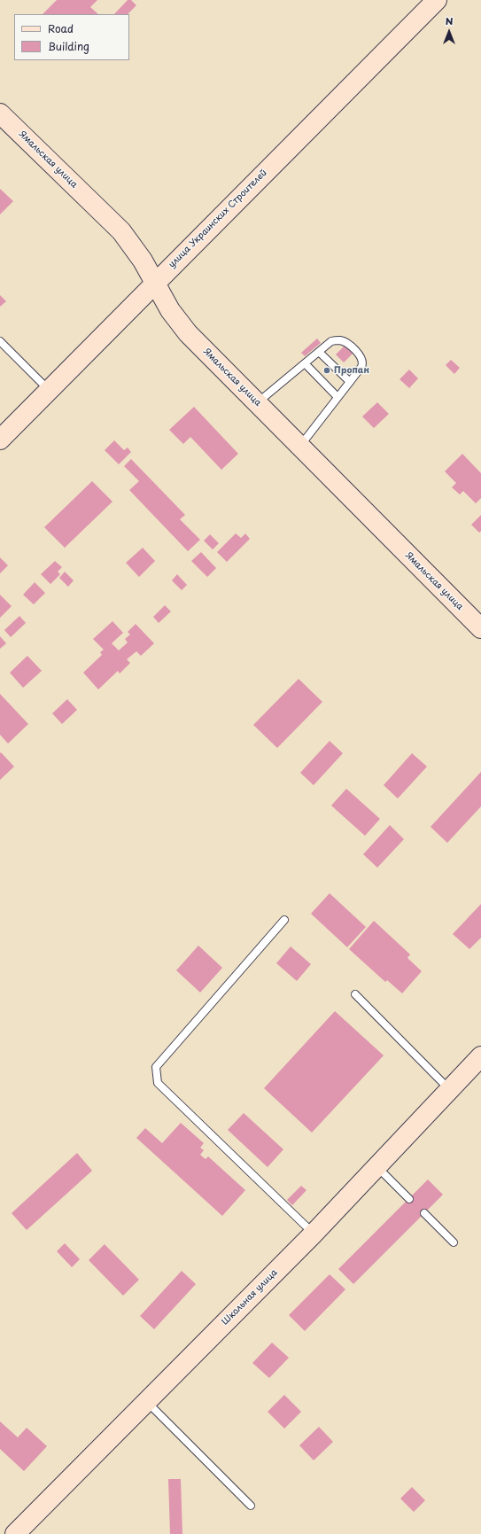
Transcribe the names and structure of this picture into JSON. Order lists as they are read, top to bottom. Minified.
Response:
{"streets":{"street":["Ямальская улица","улица Украинских Строителей","Школьная улица"]},"crossings":[["Ямальская улица","улица Украинских Строителей"]],"places":["Пропан"],"legend":["Road","Building"],"north":"top"}
